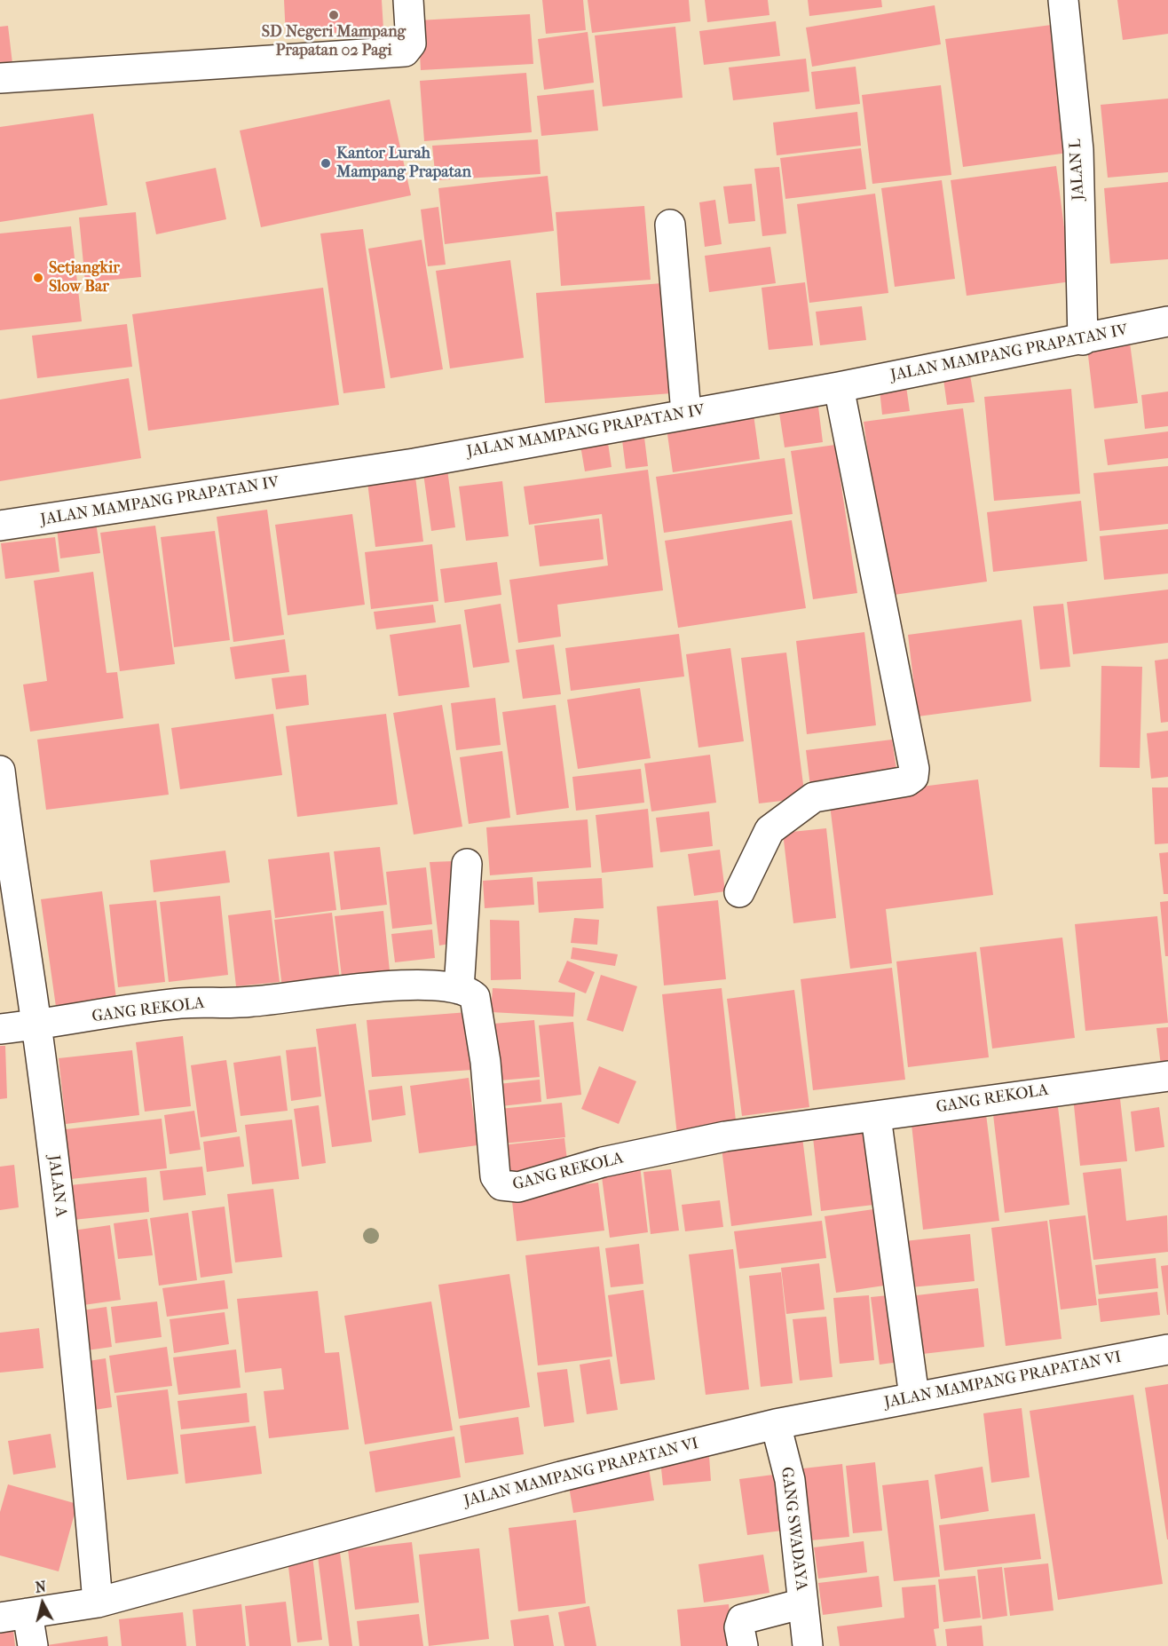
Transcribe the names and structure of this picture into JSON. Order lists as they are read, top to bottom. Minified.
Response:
{"streets":{"street":["JALAN L","JALAN MAMPANG PRAPATAN IV","GANG REKOLA","JALAN A","JALAN MAMPANG PRAPATAN VI","GANG SWADAYA"]},"crossings":[["JALAN L","JALAN MAMPANG PRAPATAN IV"],["GANG REKOLA","JALAN A"],["JALAN A","JALAN MAMPANG PRAPATAN VI"],["JALAN MAMPANG PRAPATAN VI","GANG SWADAYA"]],"places":["SD Negeri Mampang Prapatan 02 Pagi","Kantor Lurah Mampang Prapatan","Setjangkir Slow Bar"],"north":"top"}
